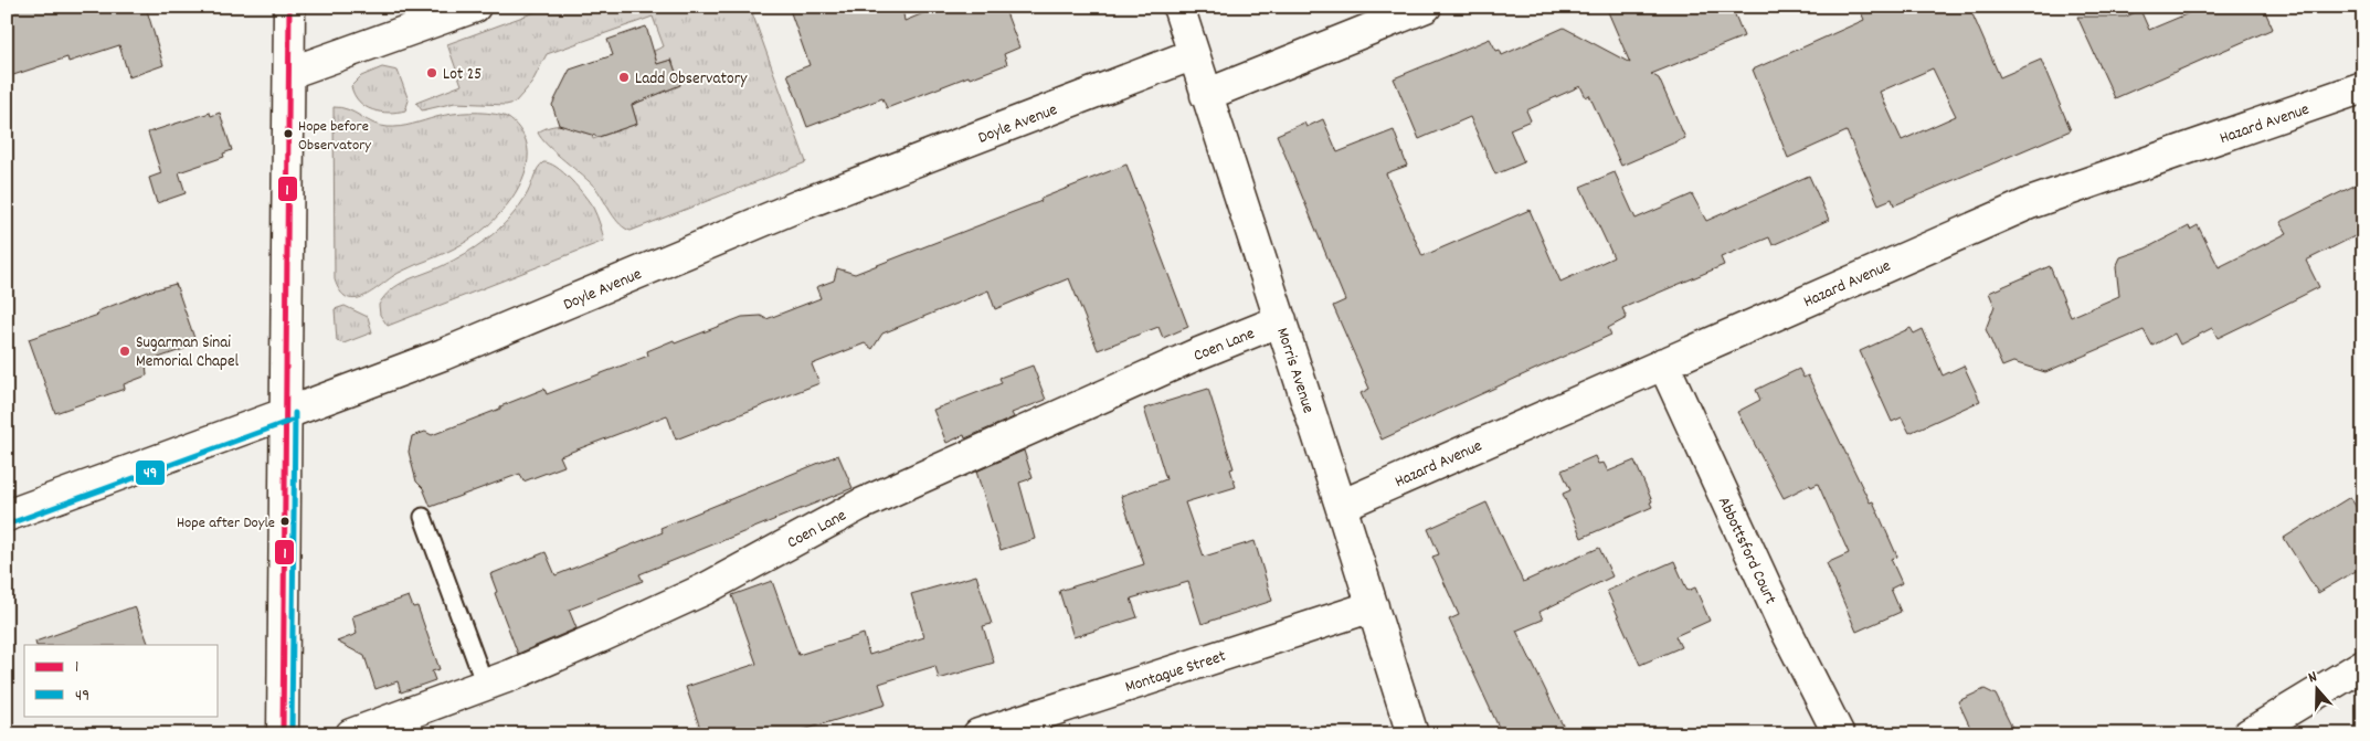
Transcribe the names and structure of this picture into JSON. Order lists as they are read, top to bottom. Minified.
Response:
{"streets":{"street":["Doyle Avenue","Hazard Avenue","Coen Lane","Morris Avenue","Abbottsford Court","Montague Street"]},"crossings":[["Doyle Avenue","Morris Avenue"],["Hazard Avenue","Morris Avenue"],["Hazard Avenue","Abbottsford Court"],["Coen Lane","Morris Avenue"],["Morris Avenue","Montague Street"]],"places":["Lot 25","Ladd Observatory","Hope before Observatory","Sugarman Sinai Memorial Chapel","Hope after Doyle"],"lines":["transit line 1","transit line 49"],"legend":["1","49"],"north":"top"}
